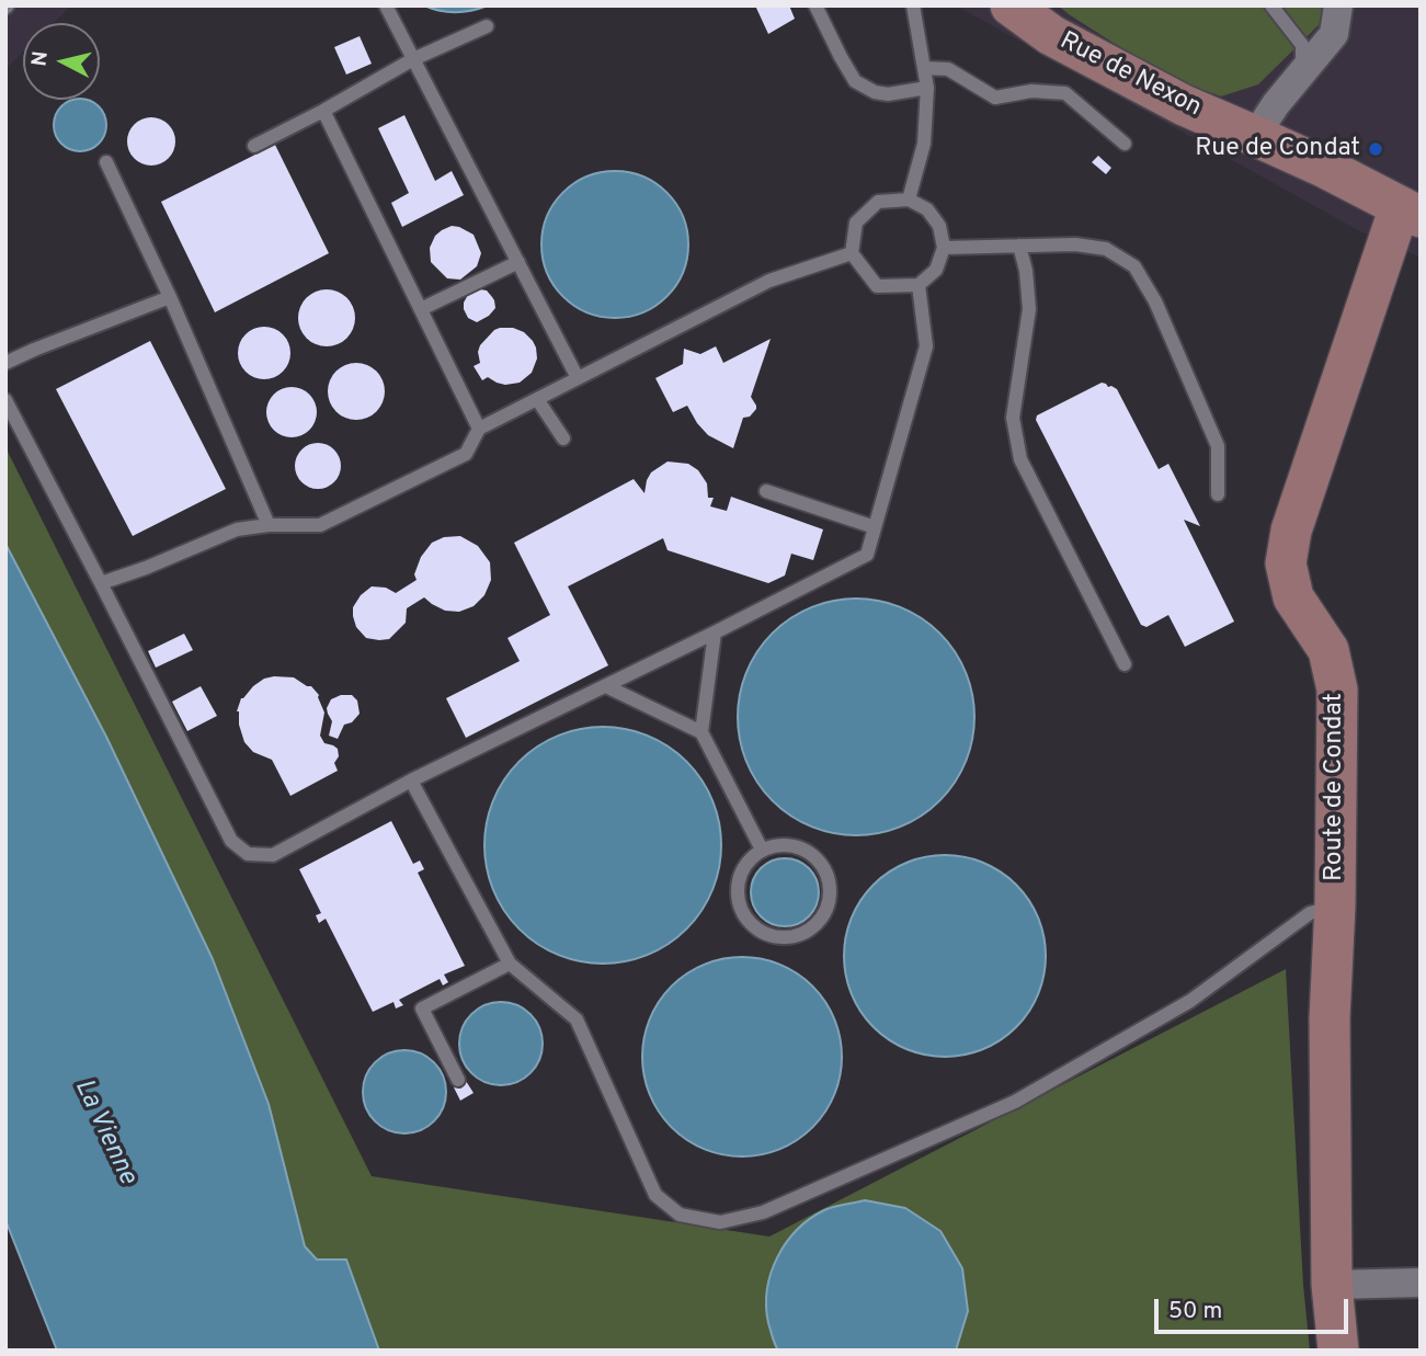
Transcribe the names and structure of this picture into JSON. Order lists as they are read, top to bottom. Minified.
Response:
{"streets":{"main road":["Rue de Nexon","Route de Condat"]},"crossings":[["Rue de Nexon","Route de Condat"]],"water":["La Vienne"],"places":["Rue de Condat"],"scale_bar":"50 m","north":"left"}
